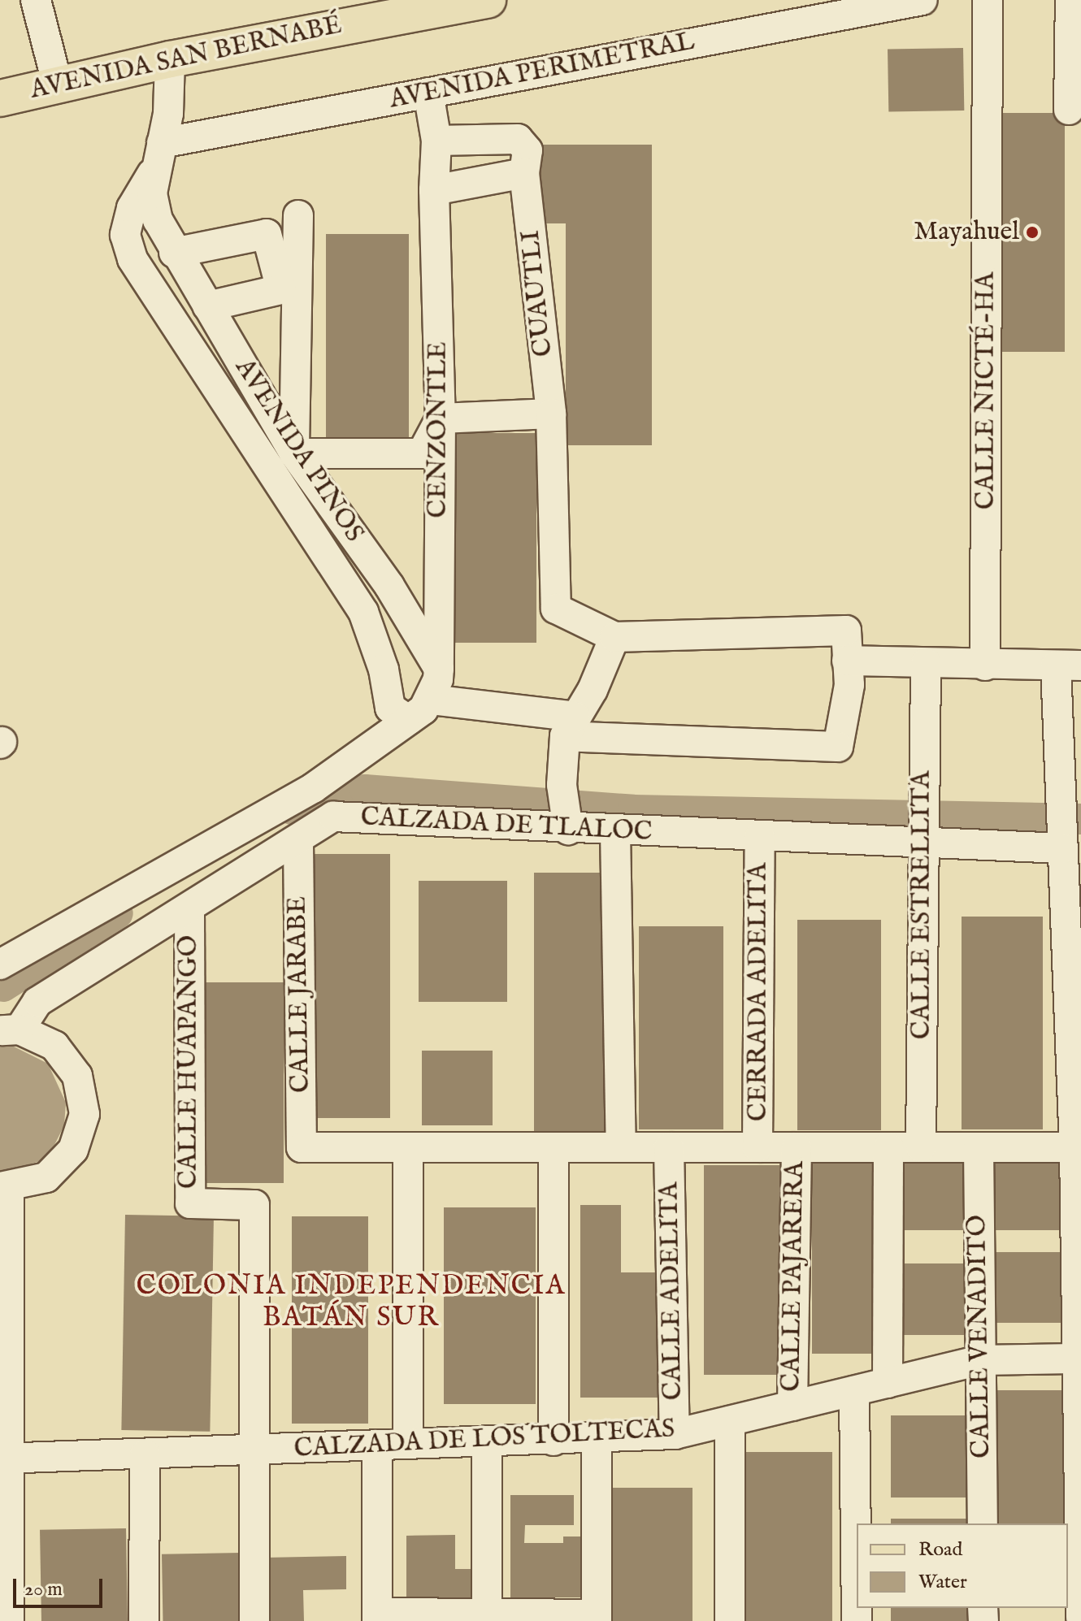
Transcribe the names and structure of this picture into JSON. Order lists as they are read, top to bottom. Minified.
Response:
{"streets":{"main road":["AVENIDA SAN BERNABÉ"],"street":["AVENIDA PERIMETRAL","CUAUTLI","CALLE NICTÉ-HA","CENZONTLE","AVENIDA PINOS","CALZADA DE TLALOC","CALLE ESTRELLITA","CERRADA ADELITA","CALLE JARABE","CALLE HUAPANGO","CALLE PAJARERA","CALLE ADELITA","CALLE VENADITO","CALZADA DE LOS TOLTECAS"]},"crossings":[["AVENIDA SAN BERNABÉ","AVENIDA PINOS"],["AVENIDA PERIMETRAL","CENZONTLE"],["AVENIDA PERIMETRAL","AVENIDA PINOS"],["CUAUTLI","CENZONTLE"],["CENZONTLE","AVENIDA PINOS"],["CALZADA DE TLALOC","CALLE ESTRELLITA"],["CALZADA DE TLALOC","CERRADA ADELITA"],["CALZADA DE TLALOC","CALLE JARABE"],["CALZADA DE TLALOC","CALLE HUAPANGO"],["CALLE HUAPANGO","CALZADA DE LOS TOLTECAS"],["CALLE PAJARERA","CALZADA DE LOS TOLTECAS"],["CALLE ADELITA","CALZADA DE LOS TOLTECAS"],["CALLE VENADITO","CALZADA DE LOS TOLTECAS"]],"districts":["COLONIA INDEPENDENCIA BATÁN SUR"],"places":["Mayahuel"],"legend":["Road","Water"],"scale_bar":"20 m"}
